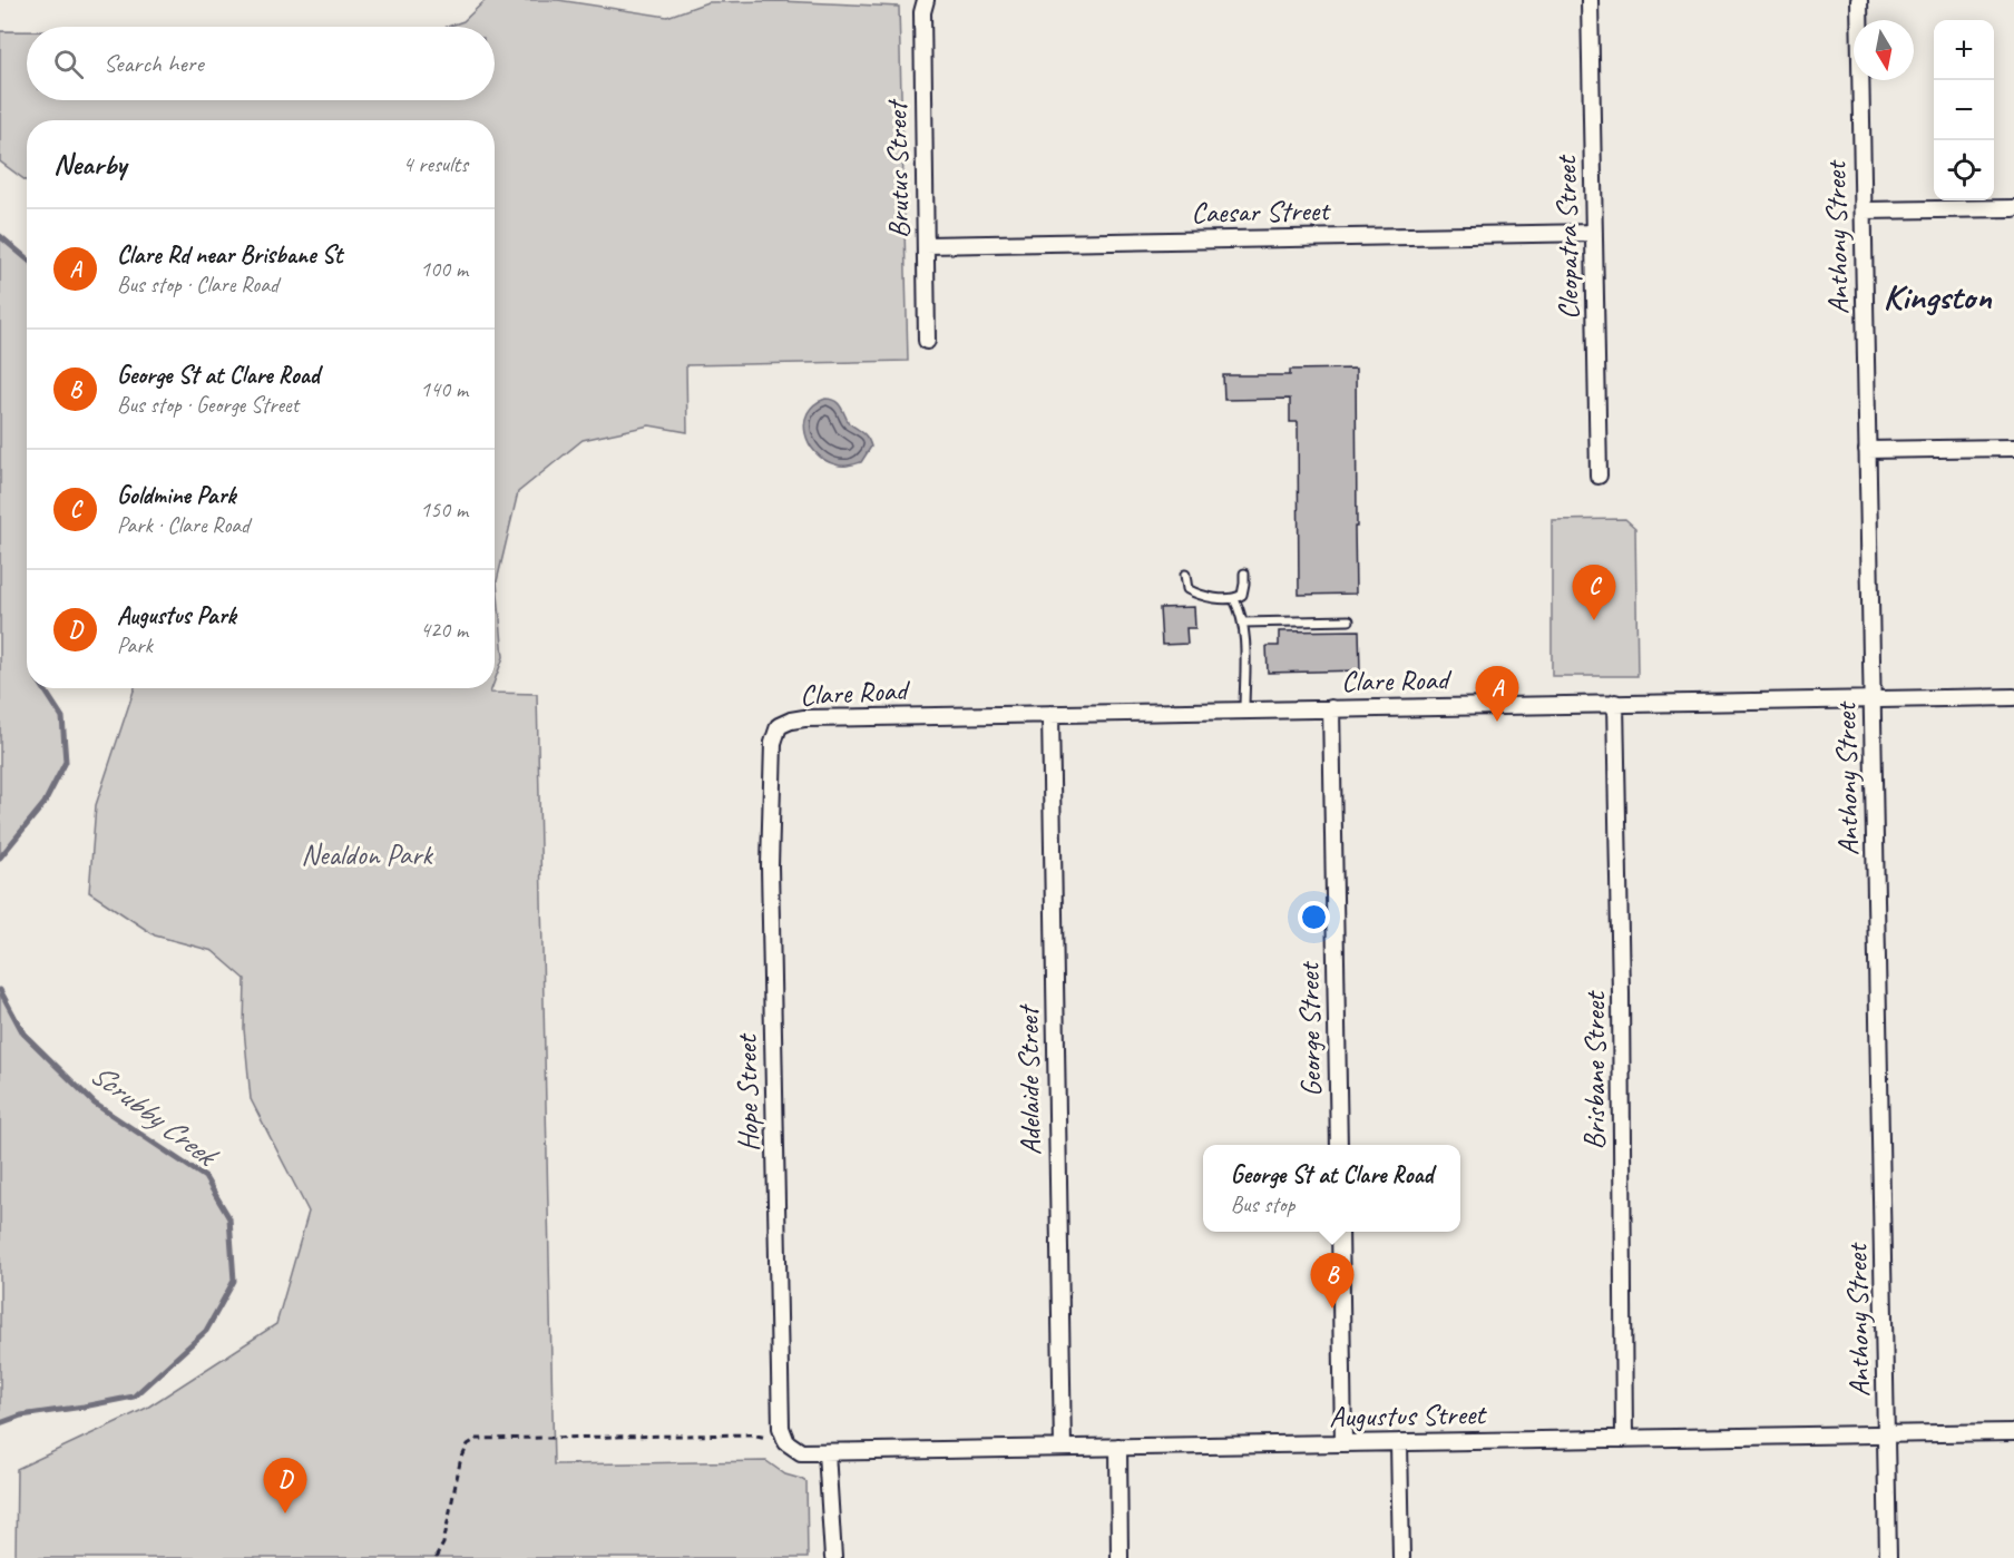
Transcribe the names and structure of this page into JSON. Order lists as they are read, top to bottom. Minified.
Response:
{"streets":{"street":["Brutus Street","Caesar Street","Cleopatra Street","Anthony Street","Clare Road","George Street","Brisbane Street","Adelaide Street","Hope Street","Augustus Street"]},"crossings":[["Brutus Street","Caesar Street"],["Caesar Street","Cleopatra Street"],["Anthony Street","Clare Road"],["Anthony Street","Augustus Street"],["Clare Road","George Street"],["Clare Road","Brisbane Street"],["Clare Road","Adelaide Street"],["Clare Road","Hope Street"],["Brisbane Street","Augustus Street"],["Adelaide Street","Augustus Street"],["Hope Street","Augustus Street"]],"districts":["Kingston"],"water":["Scrubby Creek"],"parks":["Nealdon Park"],"north":"bottom","page":{"map_buttons":["+","−"],"search":"Search here","heading":["Nearby","4 results"],"list":[{"mark":"A","name":"Clare Rd near Brisbane St","note":"Bus stop · Clare Road","value":"100 m"},{"mark":"B","name":"George St at Clare Road","note":"Bus stop · George Street","value":"140 m"},{"mark":"C","name":"Goldmine Park","note":"Park · Clare Road","value":"150 m"},{"mark":"D","name":"Augustus Park","note":"Park","value":"420 m"}],"pins":["C","A","B","D"],"popup":["George St at Clare Road","Bus stop"]}}
